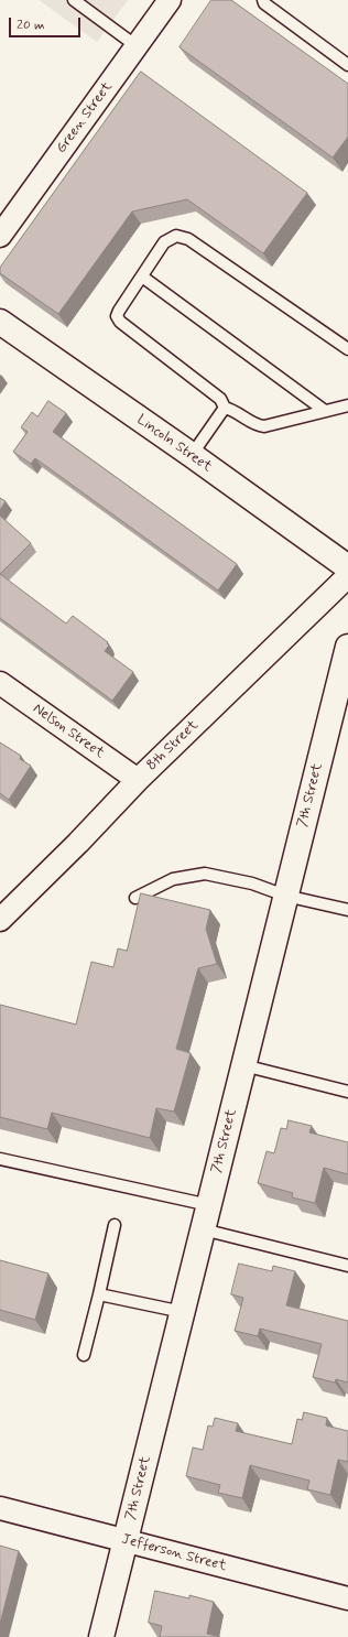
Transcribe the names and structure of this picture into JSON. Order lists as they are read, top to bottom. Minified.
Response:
{"streets":{"street":["Green Street","Lincoln Street","Nelson Street","8th Street","7th Street","Jefferson Street"]},"crossings":[["Nelson Street","8th Street"],["7th Street","Jefferson Street"]],"scale_bar":"20 m"}
